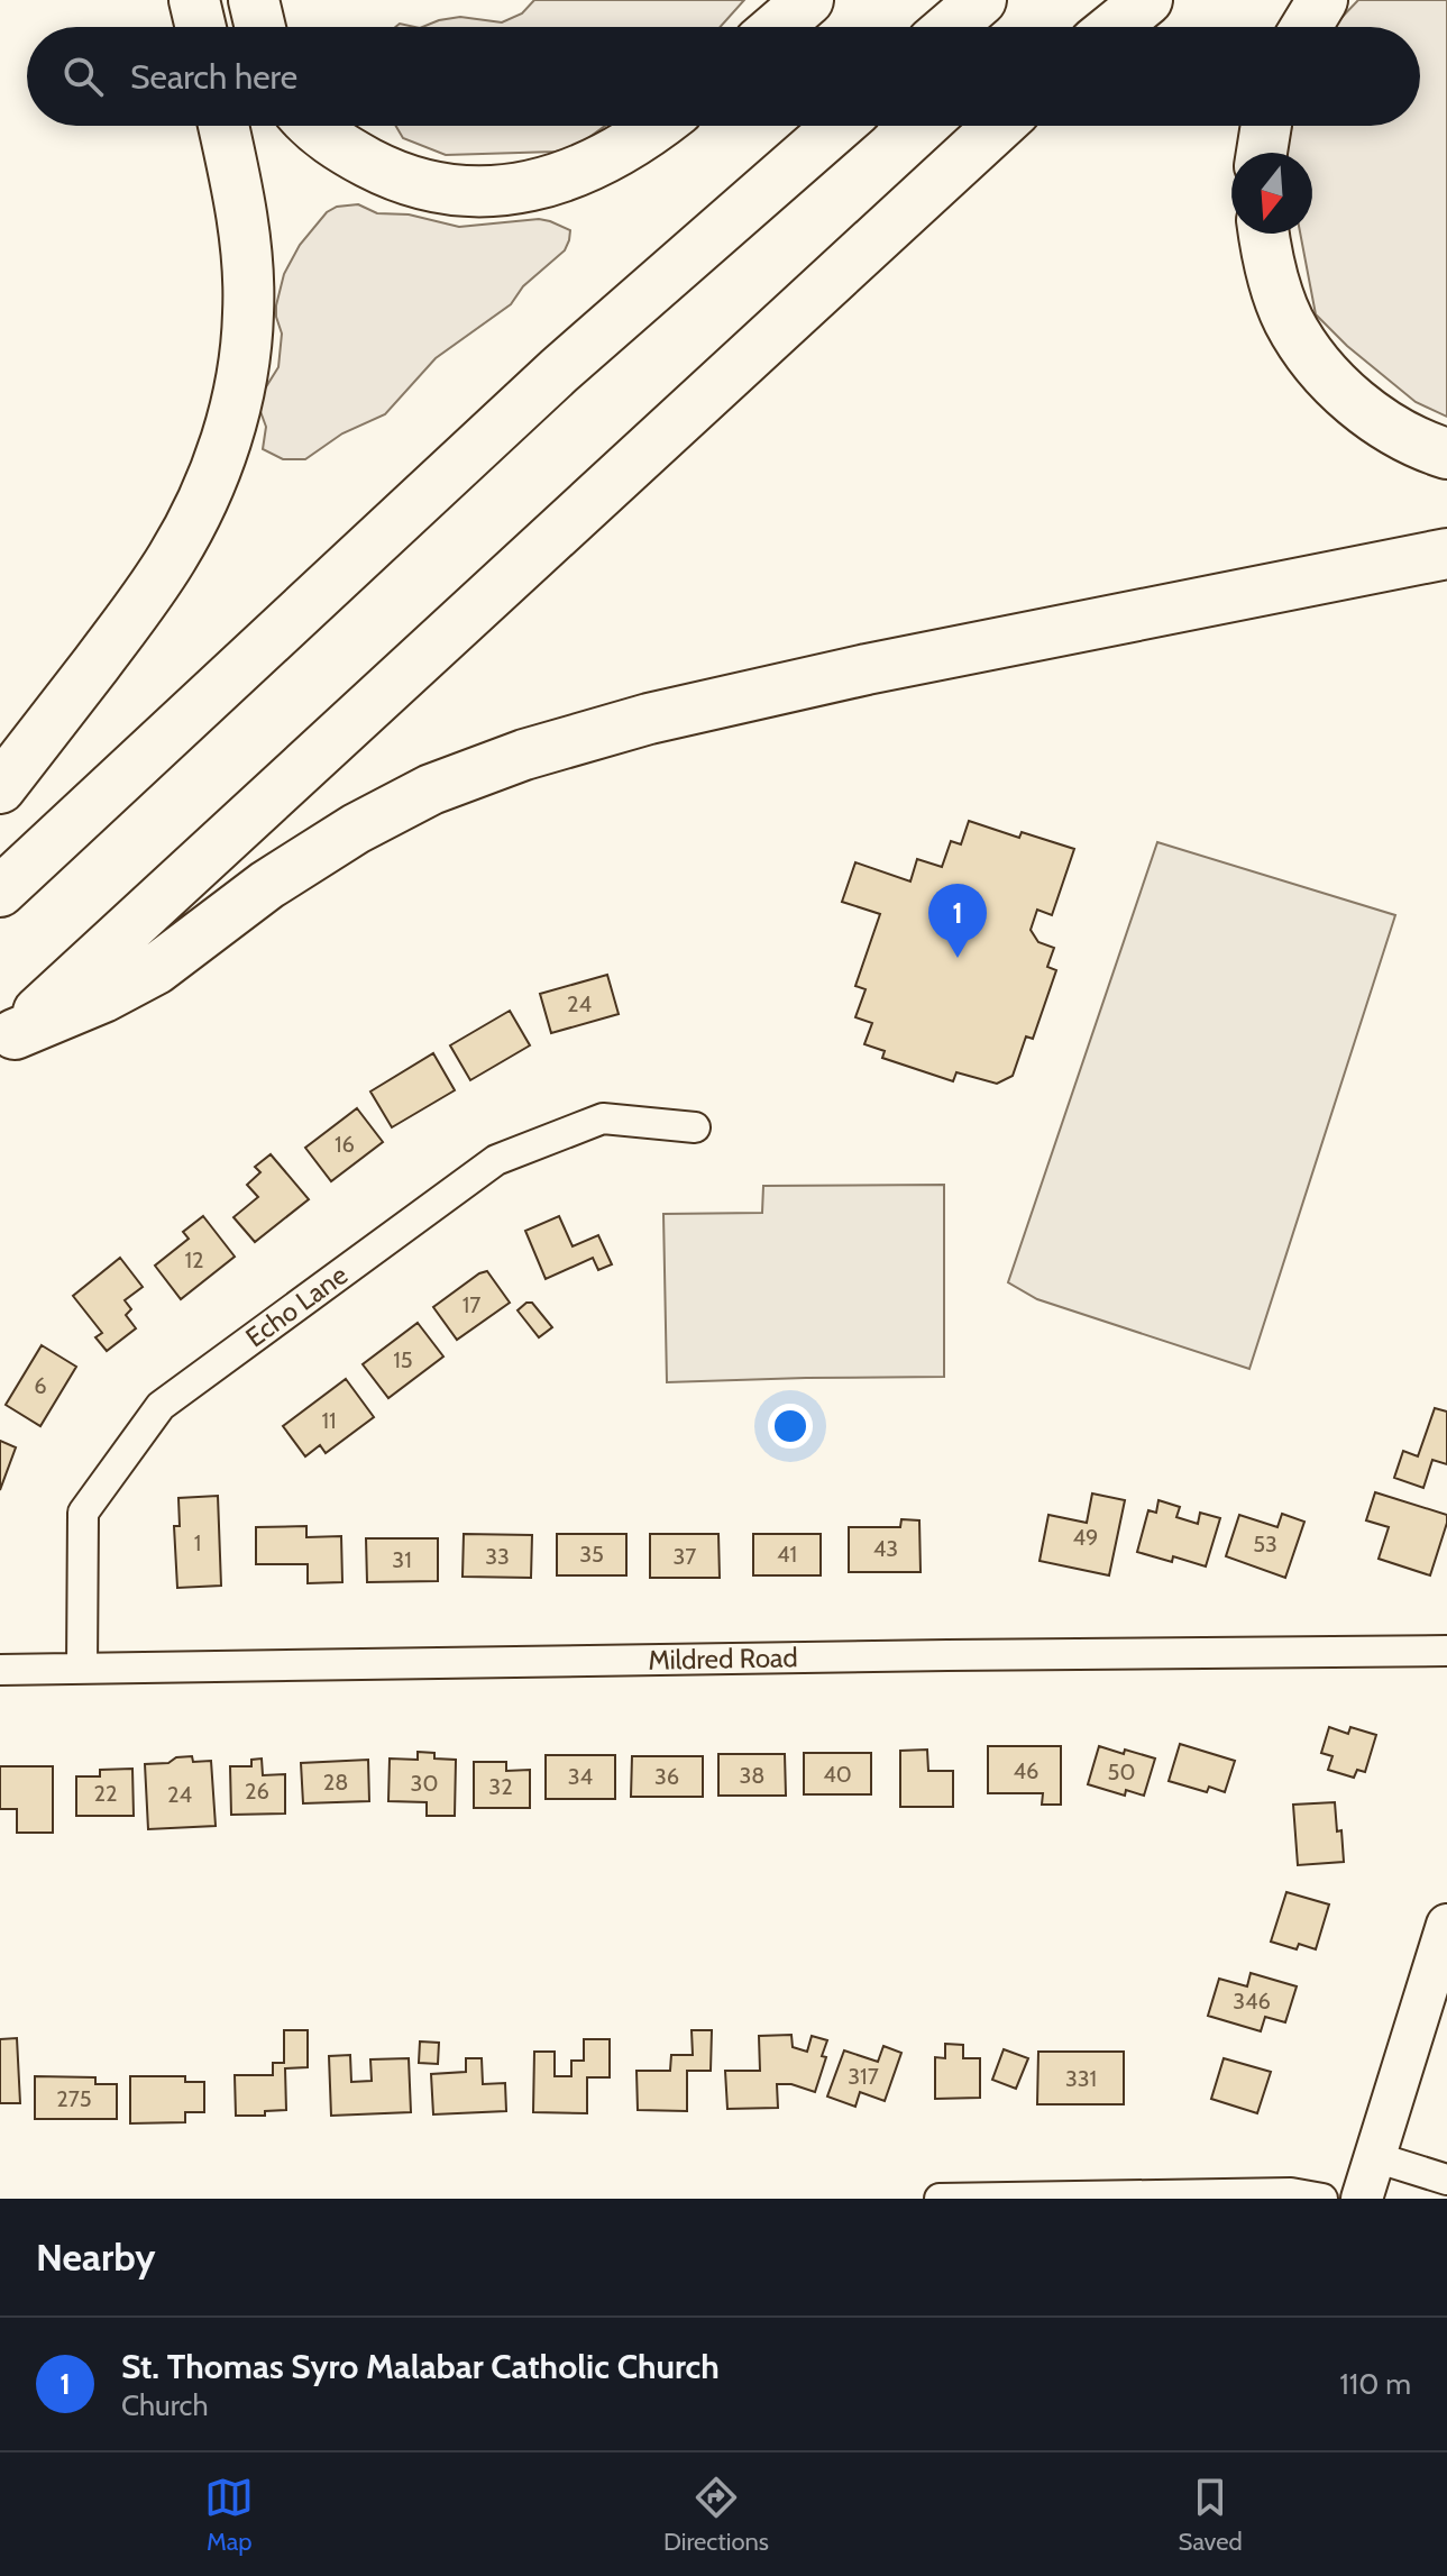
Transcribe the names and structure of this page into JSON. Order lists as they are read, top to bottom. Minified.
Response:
{"streets":{"street":["Echo Lane","Mildred Road"]},"crossings":[["Echo Lane","Mildred Road"]],"house_numbers":["24","16","12","17","15","6","11","49","1","53","43","35","41","33","37","31","46","50","40","38","34","36","28","30","32","26","22","24","346","317","331","275"],"north":"bottom","page":{"search":"Search here","pins":"1","heading":"Nearby","list":[{"mark":"1","name":"St. Thomas Syro Malabar Catholic Church","note":"Church","value":"110 m"}],"nav":["Map","Directions","Saved"]}}
